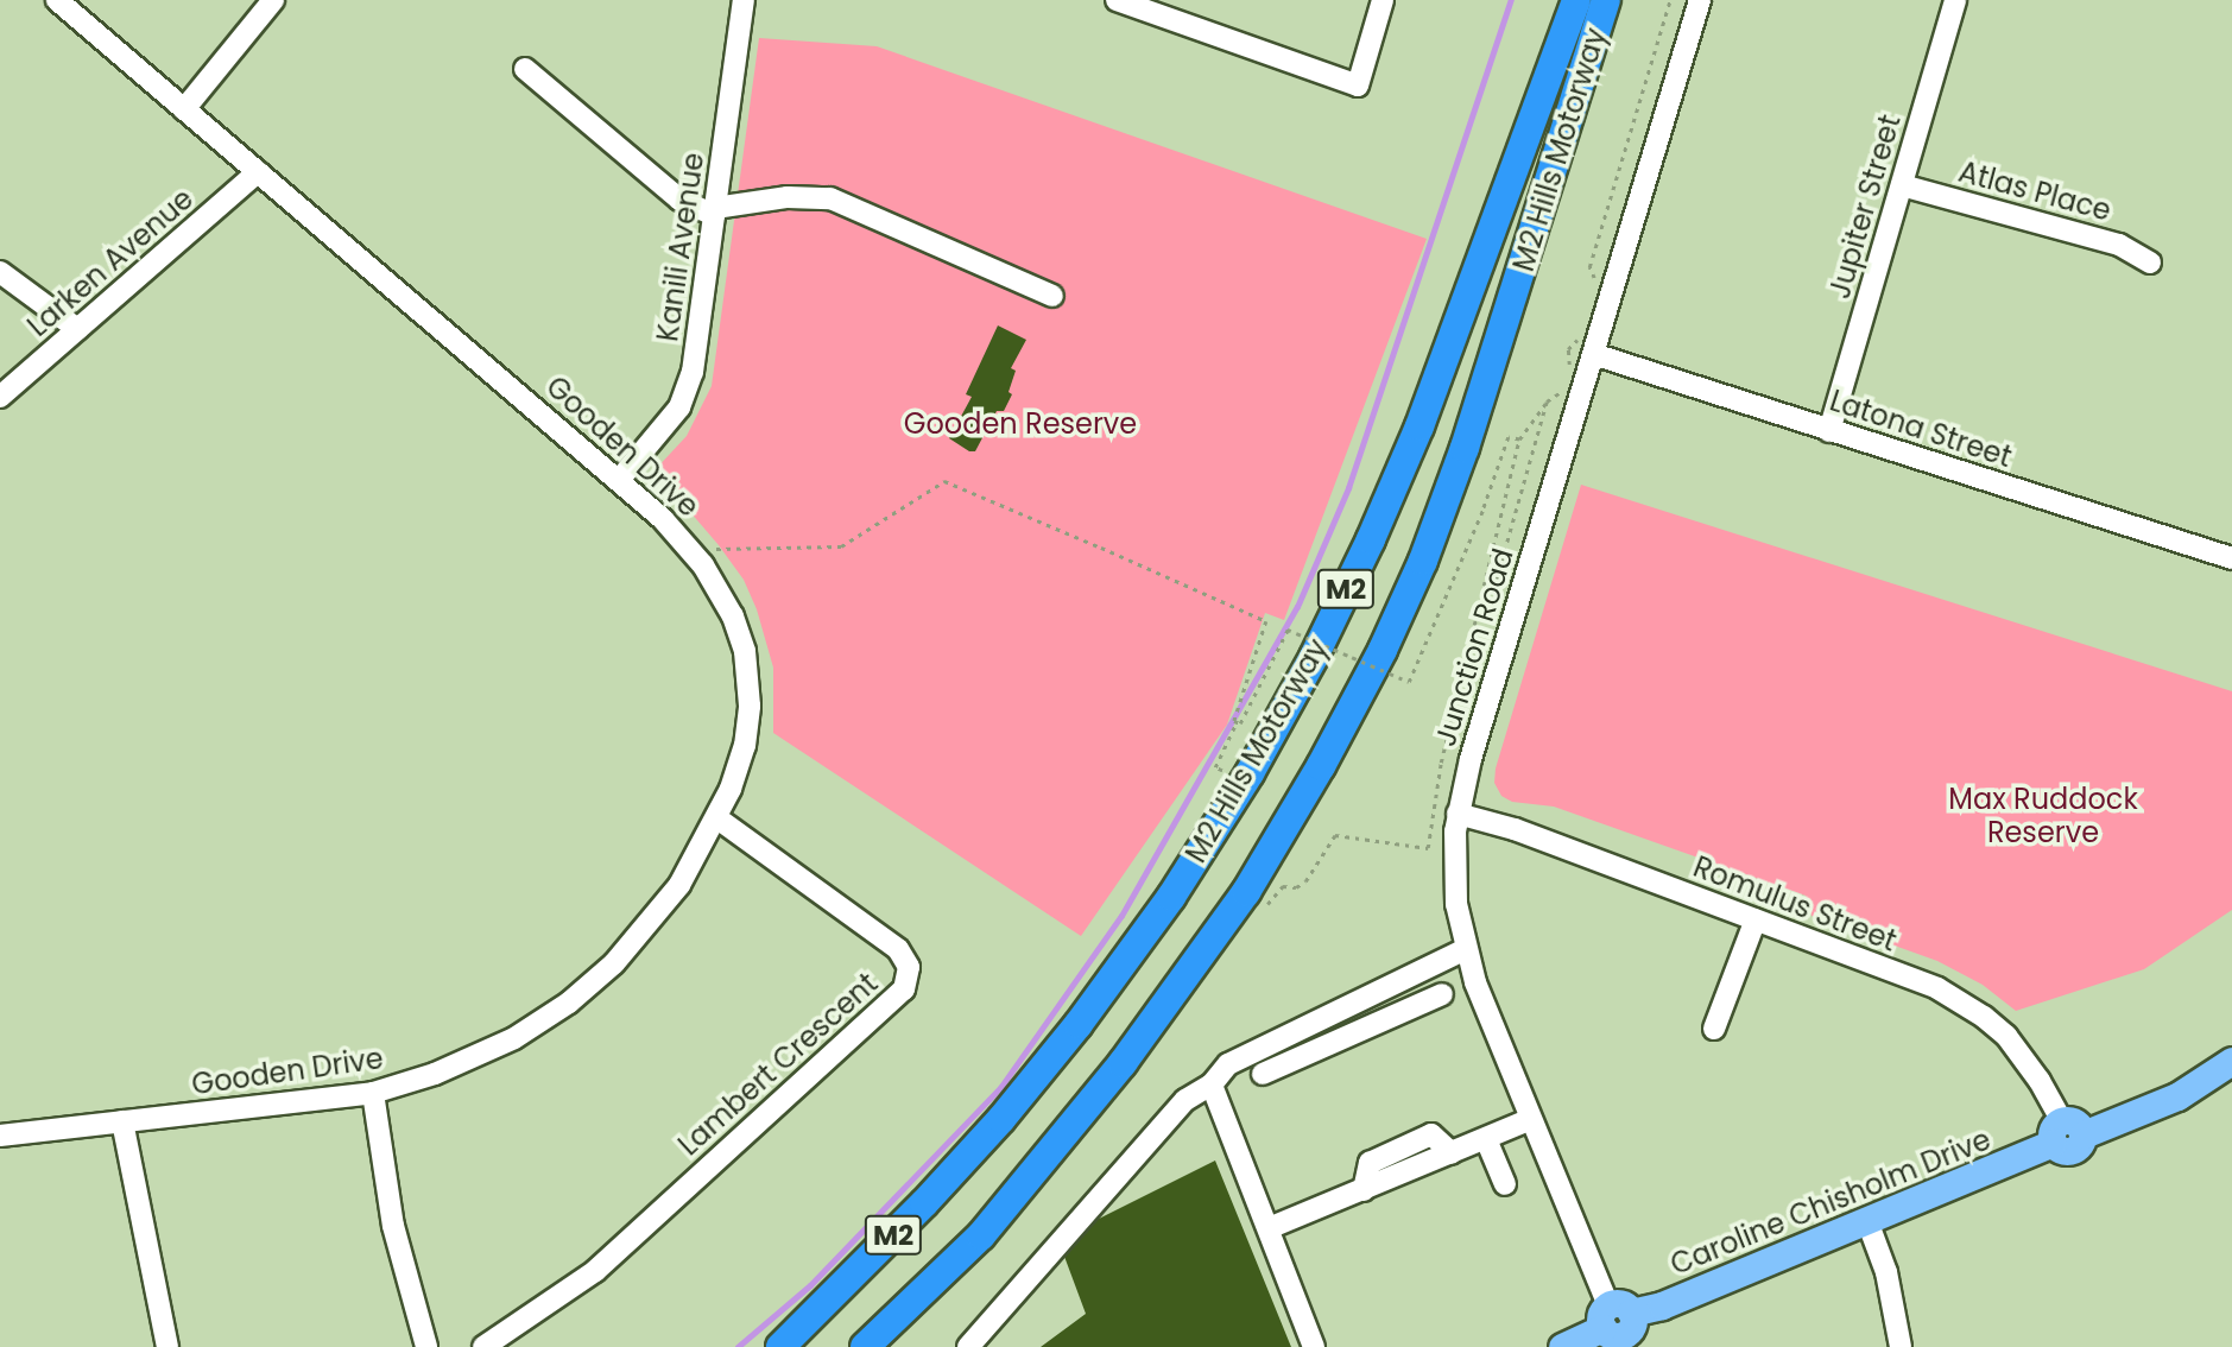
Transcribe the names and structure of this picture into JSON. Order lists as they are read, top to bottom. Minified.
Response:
{"streets":{"highway":["M2 Hills Motorway","M2"],"main road":["Caroline Chisholm Drive"],"street":["Atlas Place","Jupiter Street","Kanili Avenue","Larken Avenue","Latona Street","Gooden Drive","Junction Road","Romulus Street","Lambert Crescent"]},"crossings":[["Atlas Place","Jupiter Street"],["Jupiter Street","Latona Street"],["Kanili Avenue","Gooden Drive"],["Larken Avenue","Gooden Drive"],["Latona Street","Junction Road"],["Gooden Drive","Lambert Crescent"],["Junction Road","Romulus Street"],["Junction Road","Caroline Chisholm Drive"],["Romulus Street","Caroline Chisholm Drive"]],"parks":["Gooden Reserve","Max Ruddock Reserve"]}
